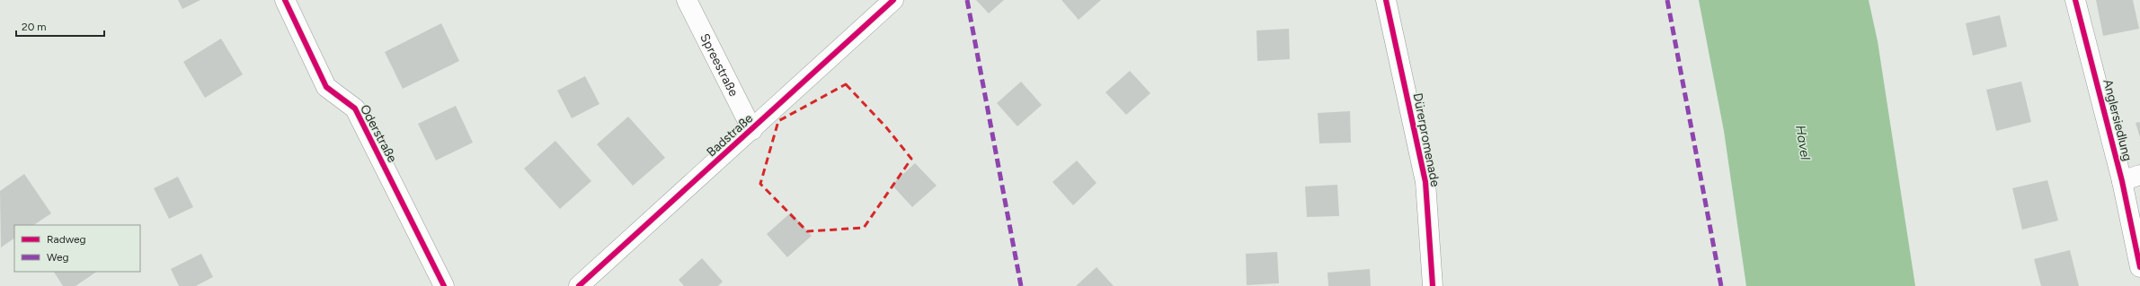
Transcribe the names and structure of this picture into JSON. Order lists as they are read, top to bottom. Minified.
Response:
{"streets":{"street":["Spreestraße","Anglersiedlung","Oderstraße","Badstraße","Dürerpromenade"]},"crossings":[["Spreestraße","Badstraße"]],"water":["Havel"],"legend":["Radweg","Weg"],"scale_bar":"20 m"}
